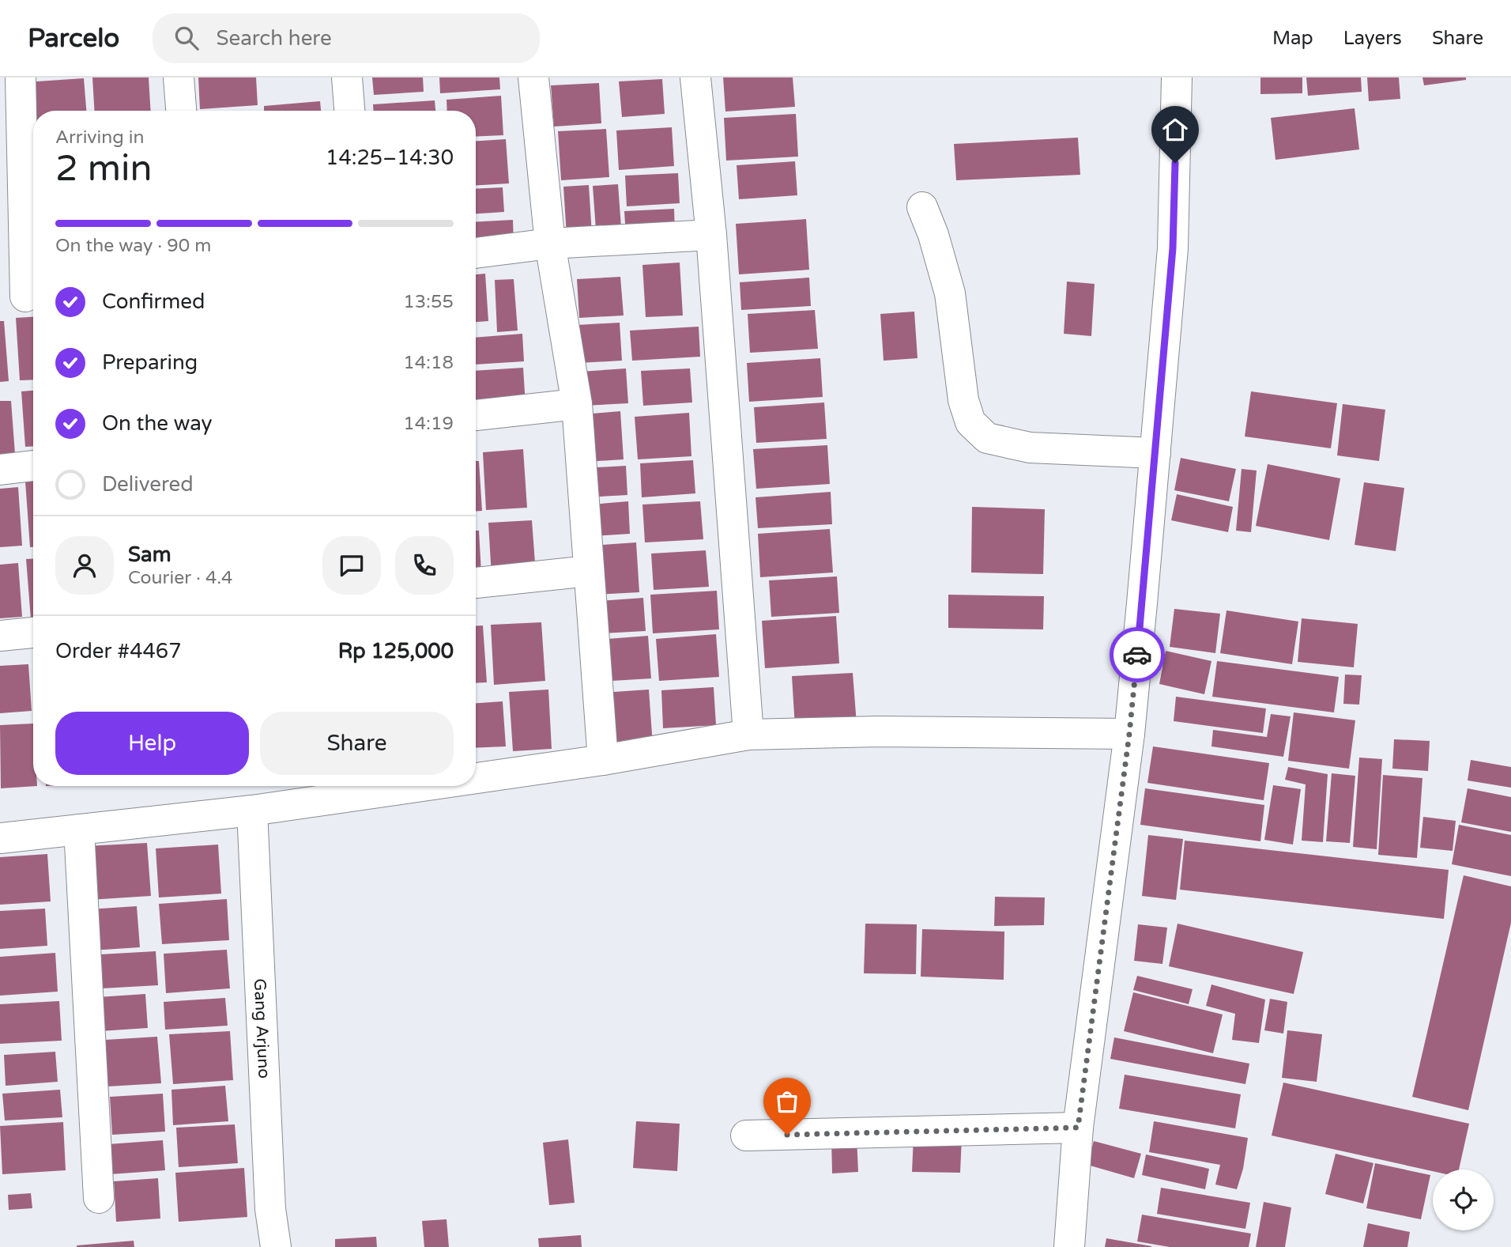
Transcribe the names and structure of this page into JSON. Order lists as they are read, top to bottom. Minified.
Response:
{"streets":{"street":["Gang Arjuno"]},"page":{"header":"Parcelo","search":"Search here","nav":["Map","Layers","Share"],"heading":["2 min","Arriving in","14:25–14:30"],"panel":["Sam","Courier · 4.4","Order #4467","Rp 125,000"],"bar":"On the way · 90 m","list":[["Confirmed","13:55"],["Preparing","14:18"],["On the way","14:19"],"Delivered"],"buttons":["Help","Share"]}}
